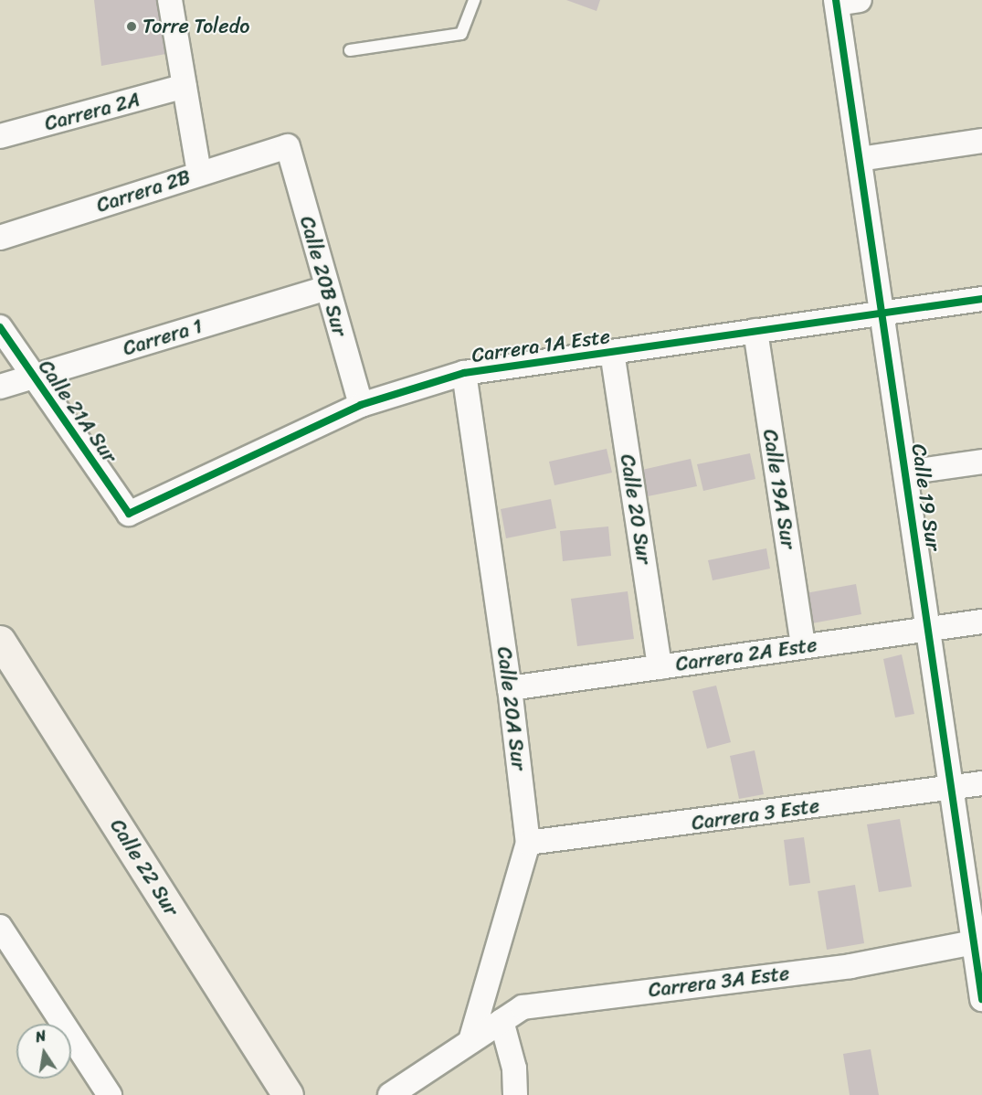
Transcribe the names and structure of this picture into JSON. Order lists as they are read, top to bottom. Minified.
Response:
{"streets":{"main road":["Calle 22 Sur"],"street":["Carrera 2A","Carrera 2B","Calle 20B Sur","Carrera 1","Carrera 1A Este","Calle 21A Sur","Calle 19A Sur","Calle 19 Sur","Calle 20 Sur","Carrera 2A Este","Calle 20A Sur","Carrera 3 Este","Carrera 3A Este"]},"crossings":[["Carrera 2B","Calle 20B Sur"],["Calle 20B Sur","Carrera 1"],["Calle 20B Sur","Carrera 1A Este"],["Carrera 1","Calle 21A Sur"],["Carrera 1A Este","Calle 21A Sur"],["Carrera 1A Este","Calle 19A Sur"],["Carrera 1A Este","Calle 19 Sur"],["Carrera 1A Este","Calle 20 Sur"],["Carrera 1A Este","Calle 20A Sur"],["Calle 19A Sur","Carrera 2A Este"],["Calle 19 Sur","Carrera 2A Este"],["Calle 19 Sur","Carrera 3 Este"],["Calle 19 Sur","Carrera 3A Este"],["Calle 20 Sur","Carrera 2A Este"],["Carrera 2A Este","Calle 20A Sur"],["Calle 20A Sur","Carrera 3 Este"],["Calle 20A Sur","Carrera 3A Este"]],"places":["Torre Toledo"],"north":"top"}
